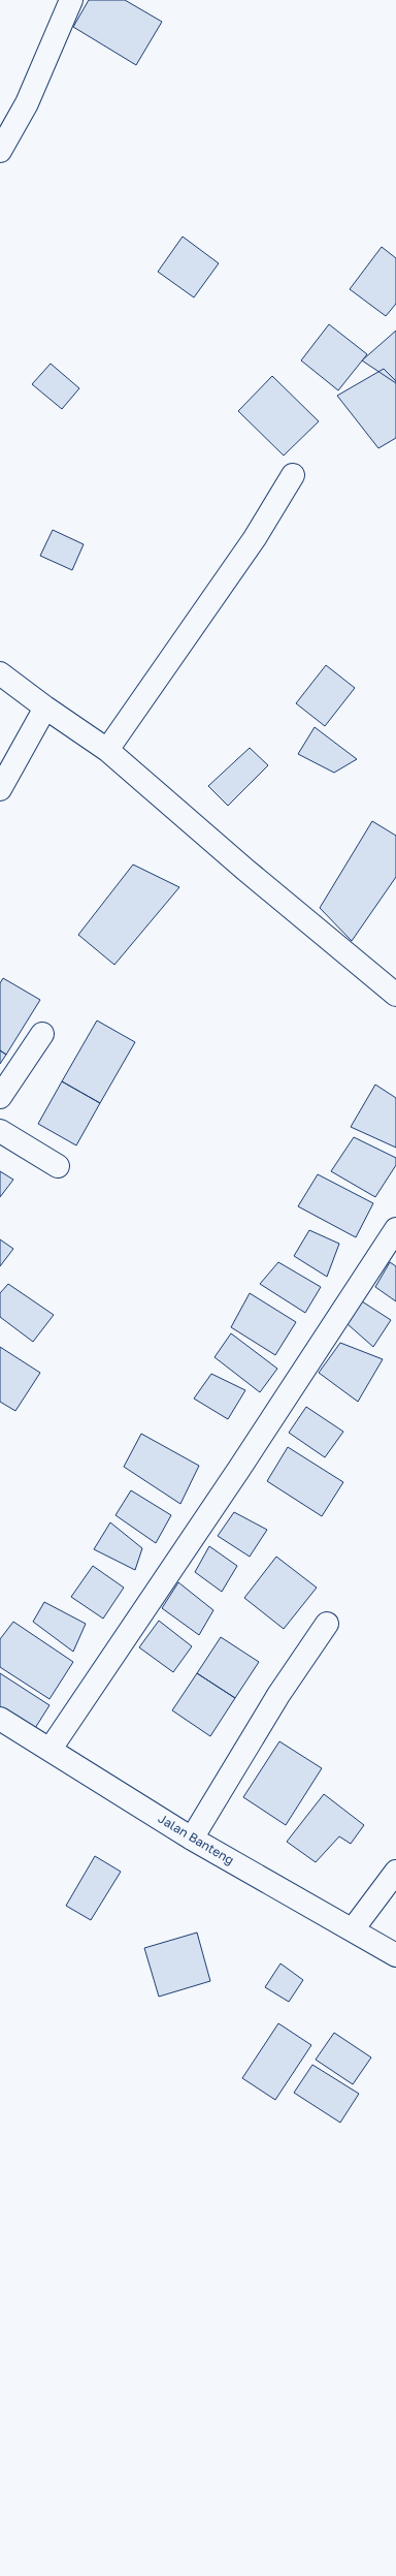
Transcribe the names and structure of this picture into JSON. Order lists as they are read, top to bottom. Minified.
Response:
{"streets":{"street":["Jalan Banteng"]}}
